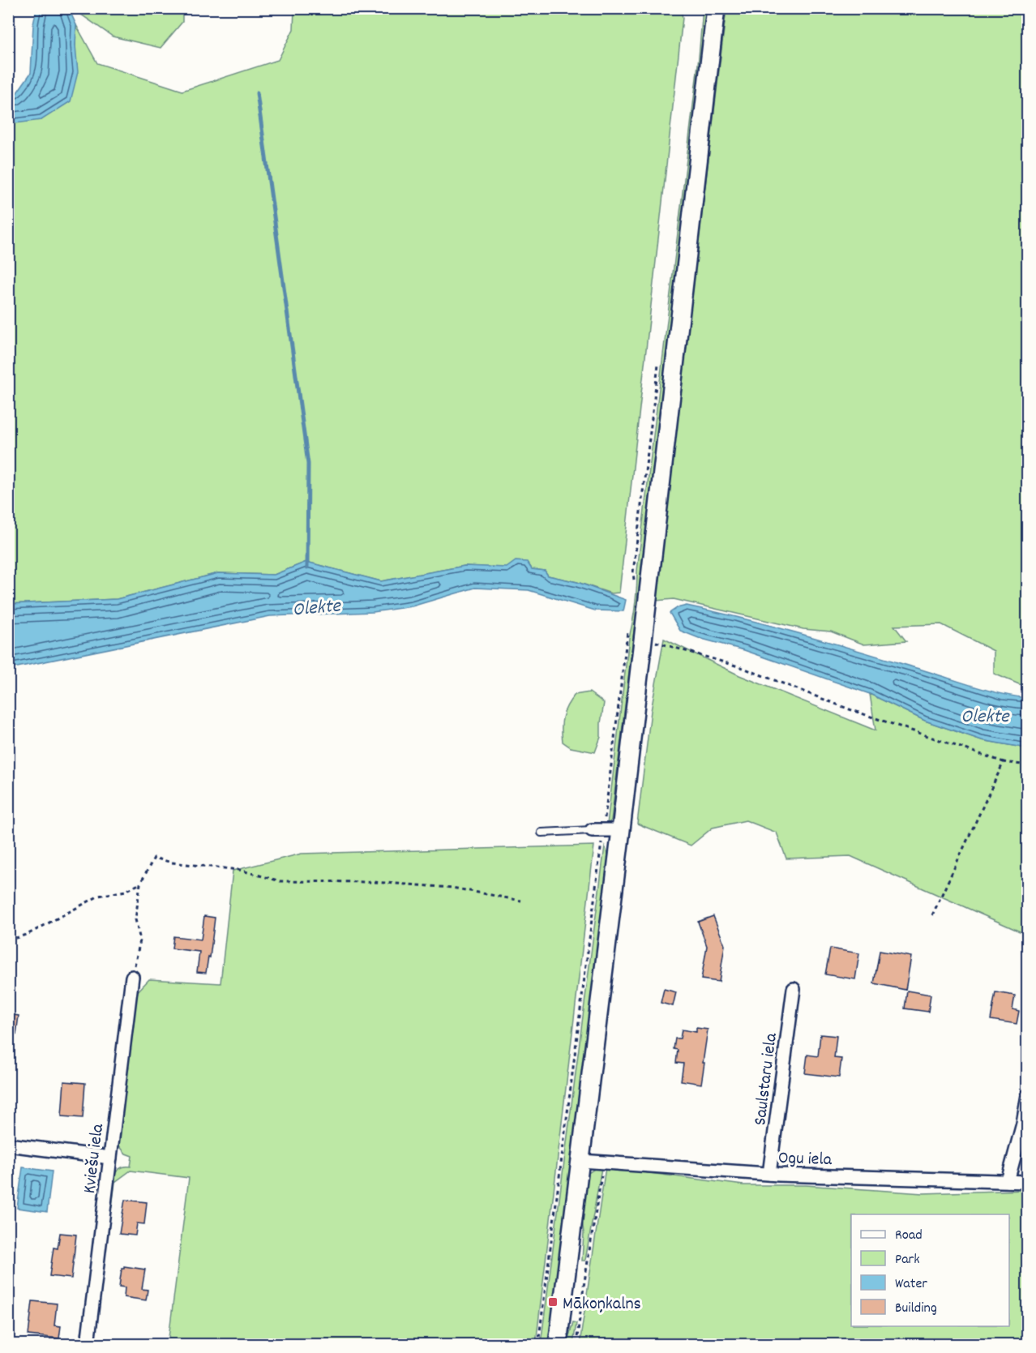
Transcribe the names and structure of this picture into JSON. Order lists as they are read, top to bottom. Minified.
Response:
{"streets":{"street":["Saulstaru iela","Ogu iela","Kviešu iela"]},"crossings":[["Saulstaru iela","Ogu iela"]],"water":["Olekte"],"places":{"transit":["Mākoņkalns"]},"legend":["Road","Park","Water","Building"]}
